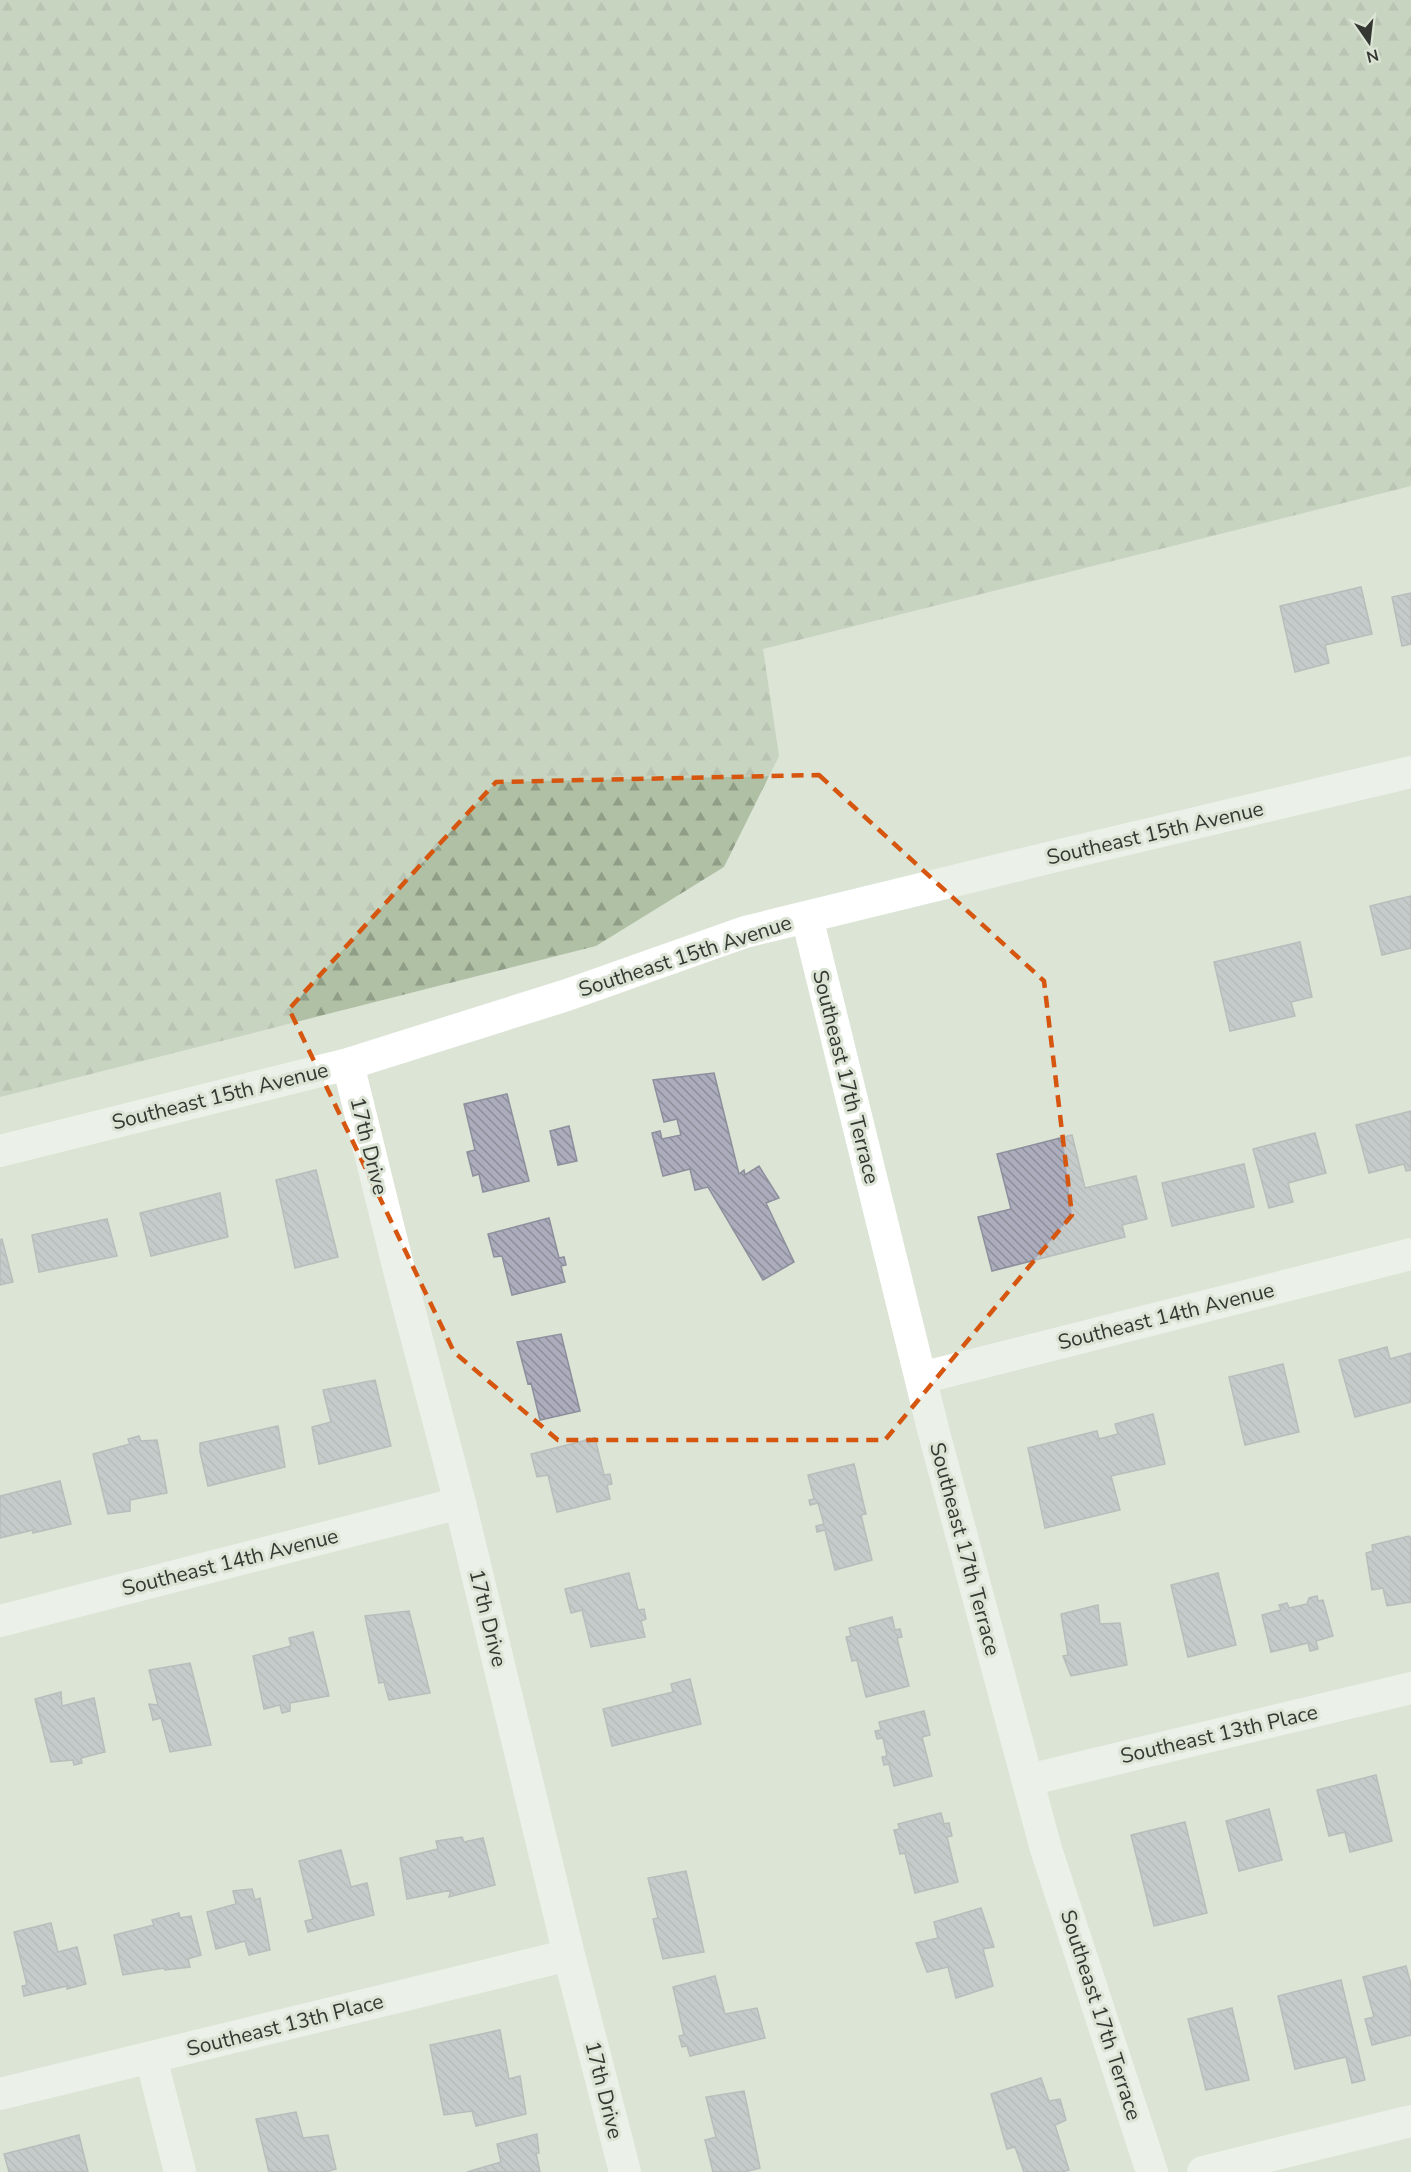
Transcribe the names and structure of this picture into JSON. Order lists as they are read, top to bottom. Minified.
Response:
{"streets":{"street":["Southeast 15th Avenue","Southeast 17th Terrace","17th Drive","Southeast 14th Avenue","Southeast 13th Place"]},"crossings":[["Southeast 15th Avenue","Southeast 17th Terrace"],["Southeast 15th Avenue","17th Drive"],["Southeast 17th Terrace","Southeast 14th Avenue"],["Southeast 17th Terrace","Southeast 13th Place"],["17th Drive","Southeast 14th Avenue"],["17th Drive","Southeast 13th Place"]],"north":"bottom"}
